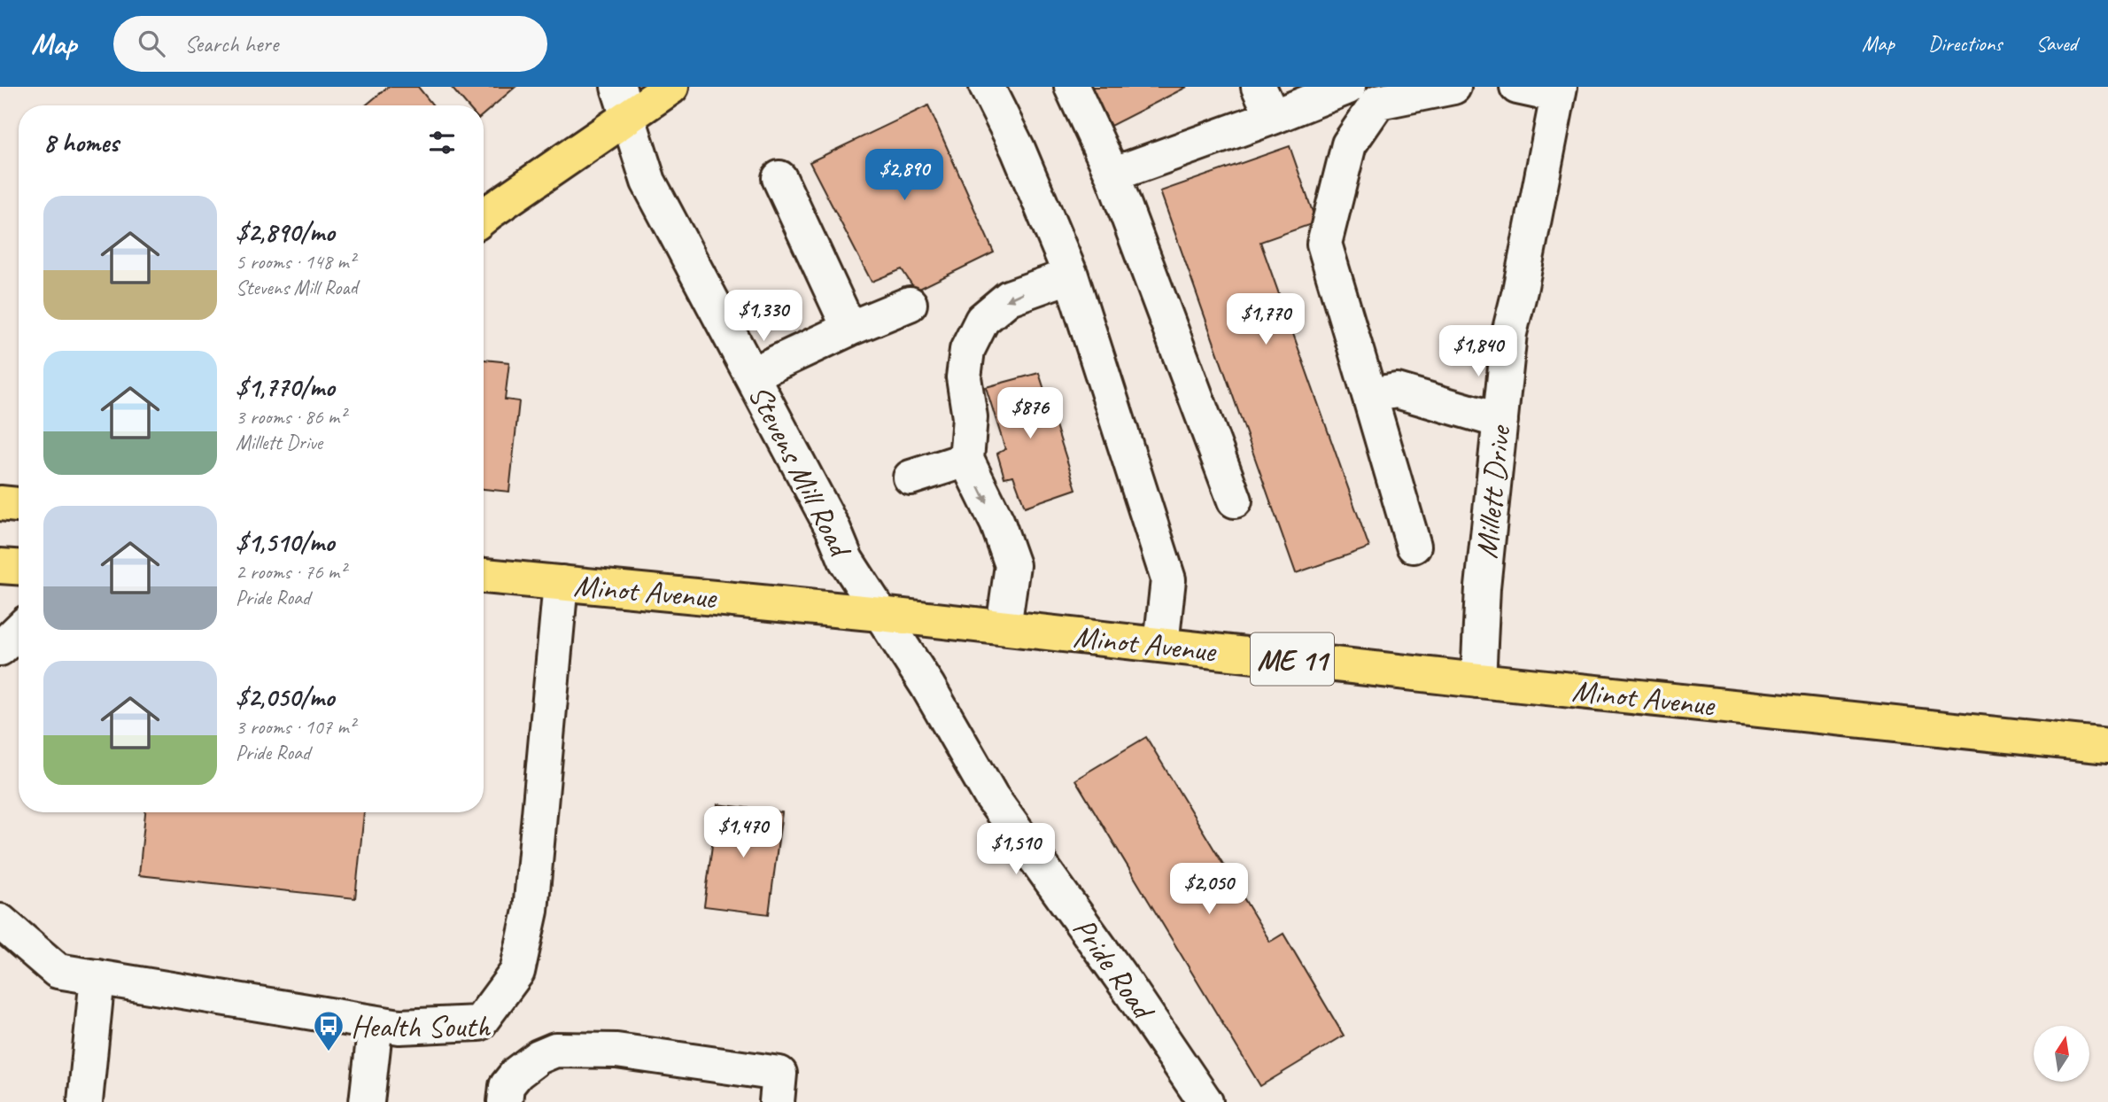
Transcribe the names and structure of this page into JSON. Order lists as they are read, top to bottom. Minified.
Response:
{"streets":{"main road":["Minot Avenue","ME 11"],"street":["Stevens Mill Road","Millett Drive","Pride Road"]},"crossings":[["Stevens Mill Road","Minot Avenue"],["Stevens Mill Road","Pride Road"],["Millett Drive","Minot Avenue"],["Minot Avenue","Pride Road"]],"places":{"bus stop":["Health South"]},"north":"top","page":{"header":"Map","search":"Search here","nav":["Map","Directions","Saved"],"heading":"8 homes","price":["$2,890","$1,330","$1,770","$1,840","$876","$1,470","$1,510","$2,050"],"list":[{"name":"$2,890/mo","note":"5 rooms · 148 m² · Stevens Mill Road"},{"name":"$1,770/mo","note":"3 rooms · 86 m² · Millett Drive"},{"name":"$1,510/mo","note":"2 rooms · 76 m² · Pride Road"},{"name":"$2,050/mo","note":"3 rooms · 107 m² · Pride Road"}]}}
